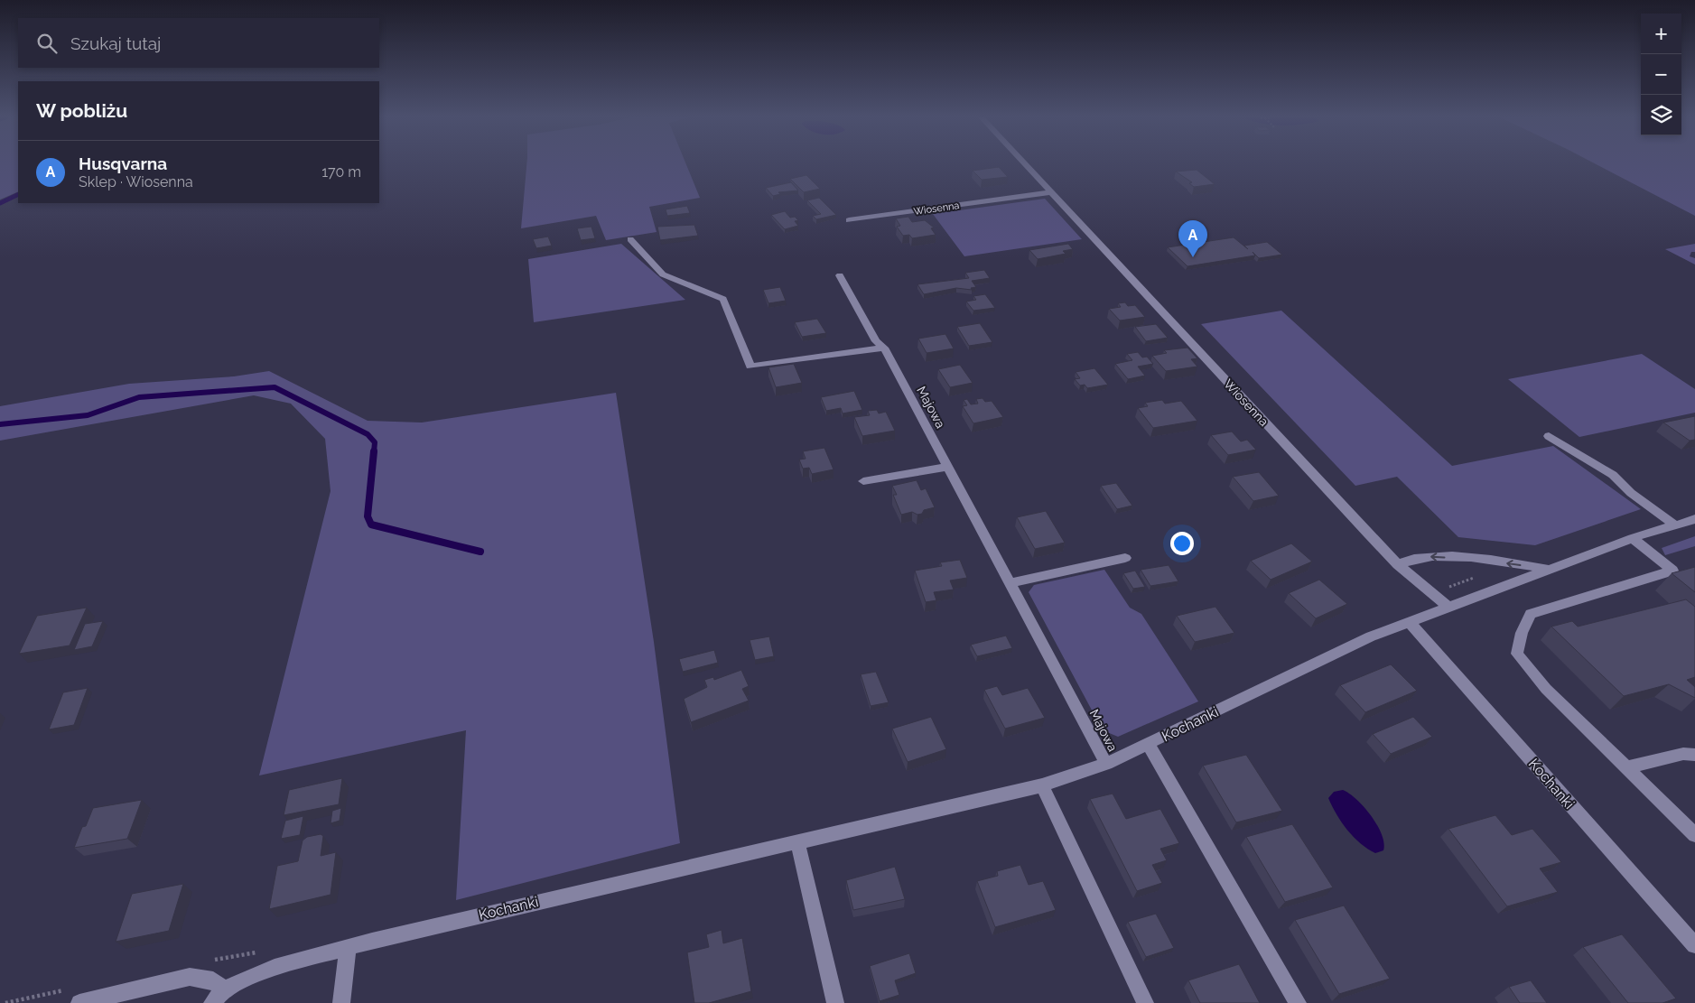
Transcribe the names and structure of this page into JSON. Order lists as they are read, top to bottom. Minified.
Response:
{"streets":{"street":["Wiosenna","Majowa","Kochanki"]},"crossings":[["Wiosenna","Kochanki"],["Majowa","Kochanki"]],"page":{"map_buttons":["+","−"],"search":"Szukaj tutaj","heading":"W pobliżu","list":[{"mark":"A","name":"Husqvarna","note":"Sklep · Wiosenna","value":"170 m"}],"pins":"A"}}
